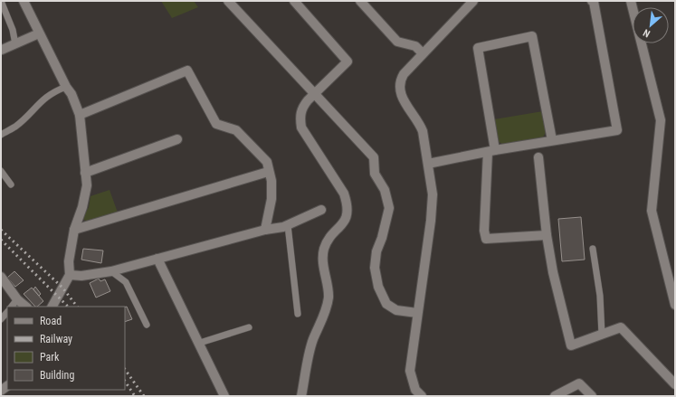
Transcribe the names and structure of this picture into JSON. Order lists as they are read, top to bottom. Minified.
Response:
{"legend":["Road","Railway","Park","Building"],"north":"bottom left"}
